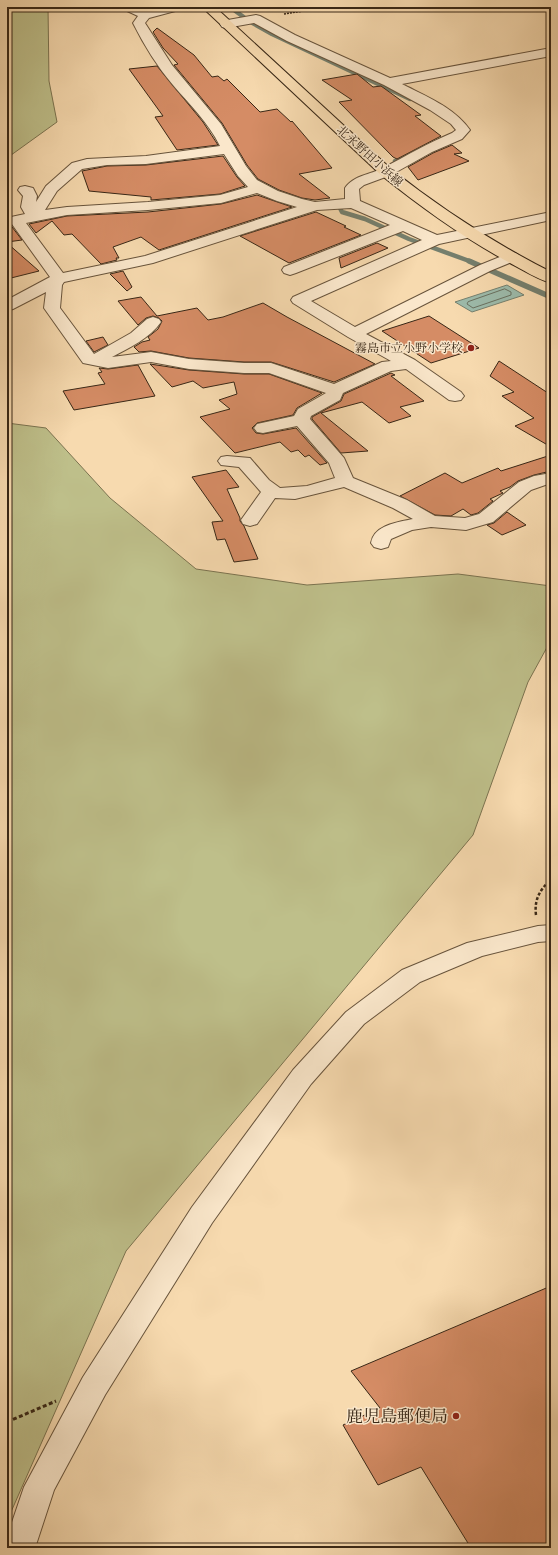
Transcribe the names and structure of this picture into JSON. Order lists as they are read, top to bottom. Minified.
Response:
{"streets":{"main road":["北永野田小浜線"]},"places":["霧島市立小野小学校","鹿児島郵便局"]}
